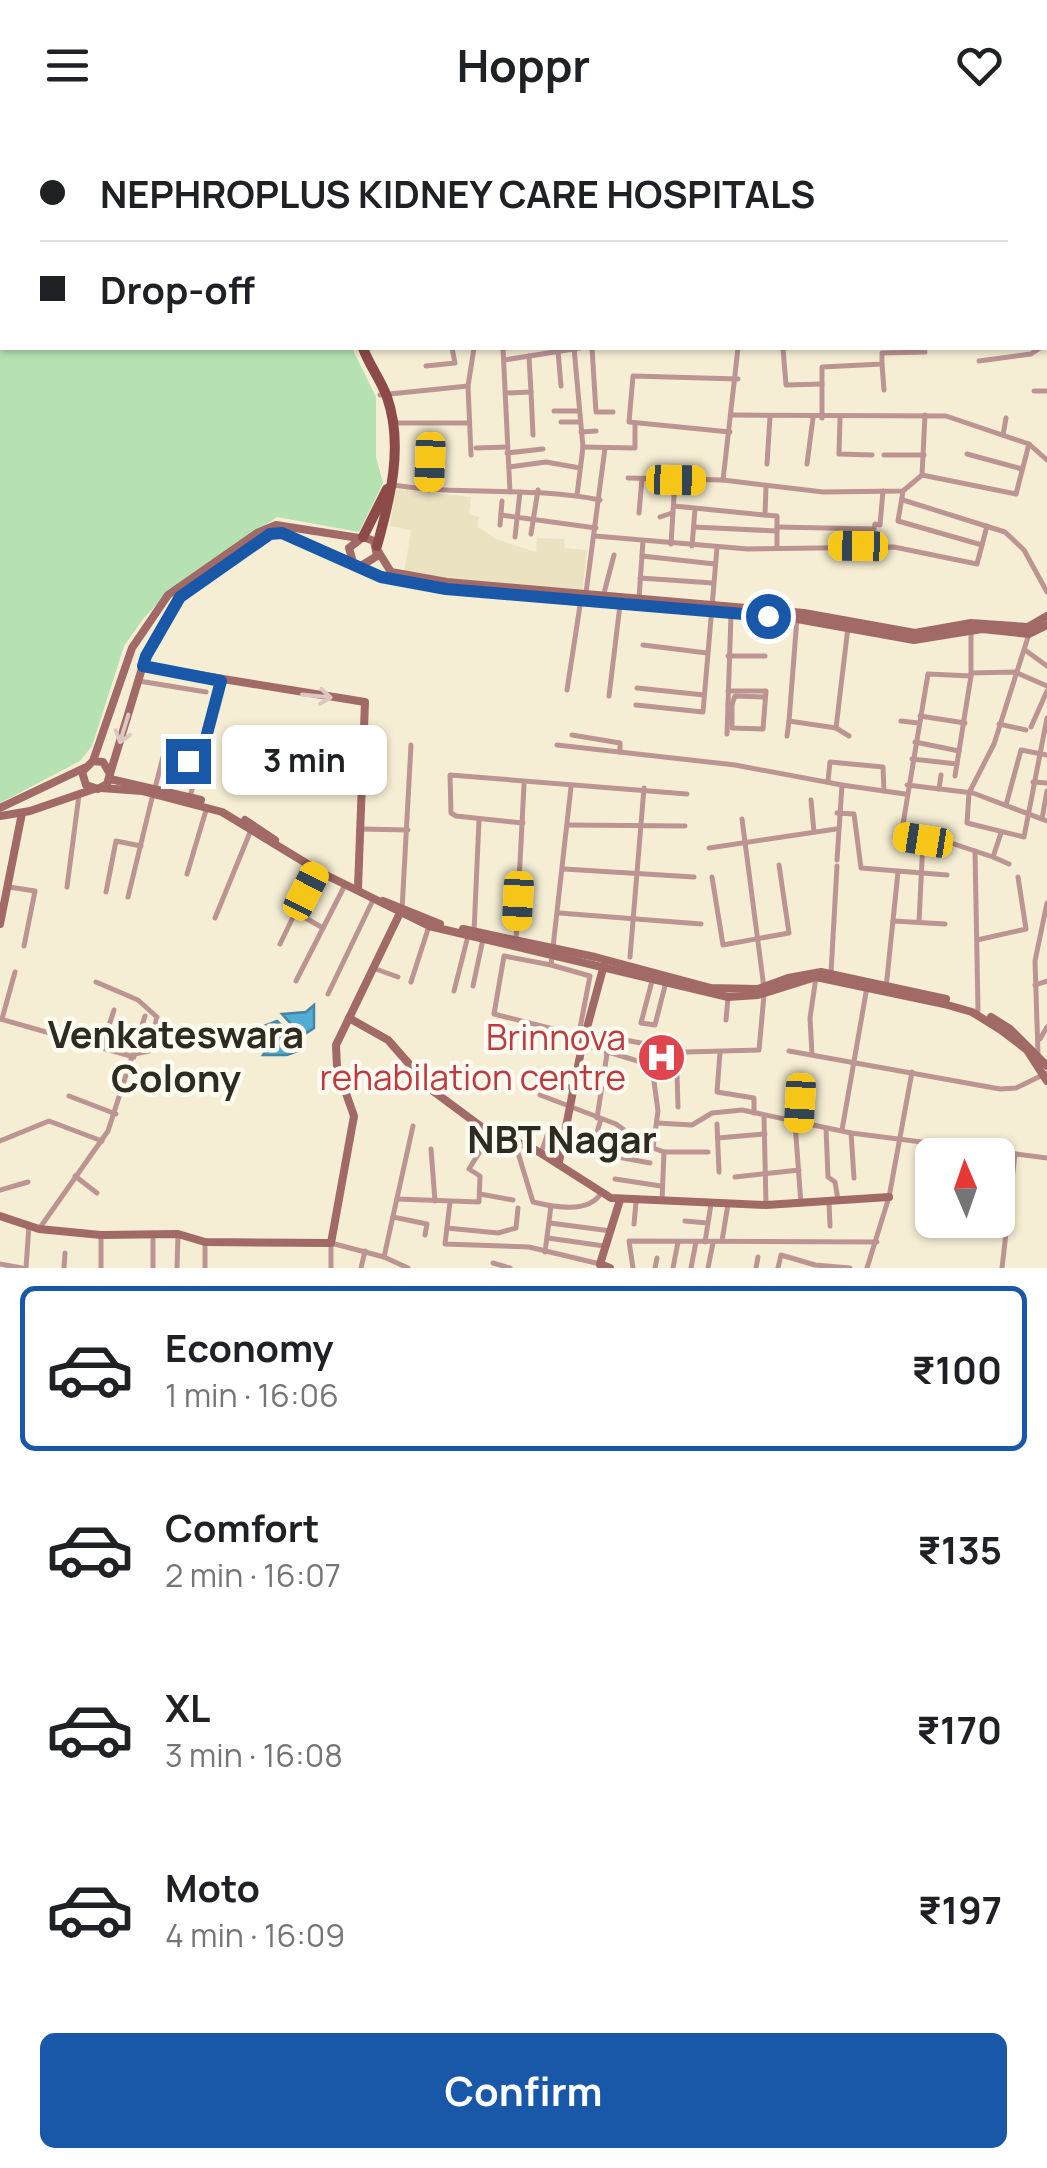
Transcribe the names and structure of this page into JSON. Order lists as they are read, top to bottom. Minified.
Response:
{"districts":["Venkateswara Colony","NBT Nagar"],"places":{"hospital":["Brinnova rehabilation centre"]},"north":"top","page":{"header":"Hoppr","banner":["NEPHROPLUS KIDNEY CARE HOSPITALS","Drop-off"],"bubble":"3 min","list":[{"name":"Economy","note":"1 min · 16:06","value":"₹100"},{"name":"Comfort","note":"2 min · 16:07","value":"₹135"},{"name":"XL","note":"3 min · 16:08","value":"₹170"},{"name":"Moto","note":"4 min · 16:09","value":"₹197"}],"buttons":"Confirm"}}
